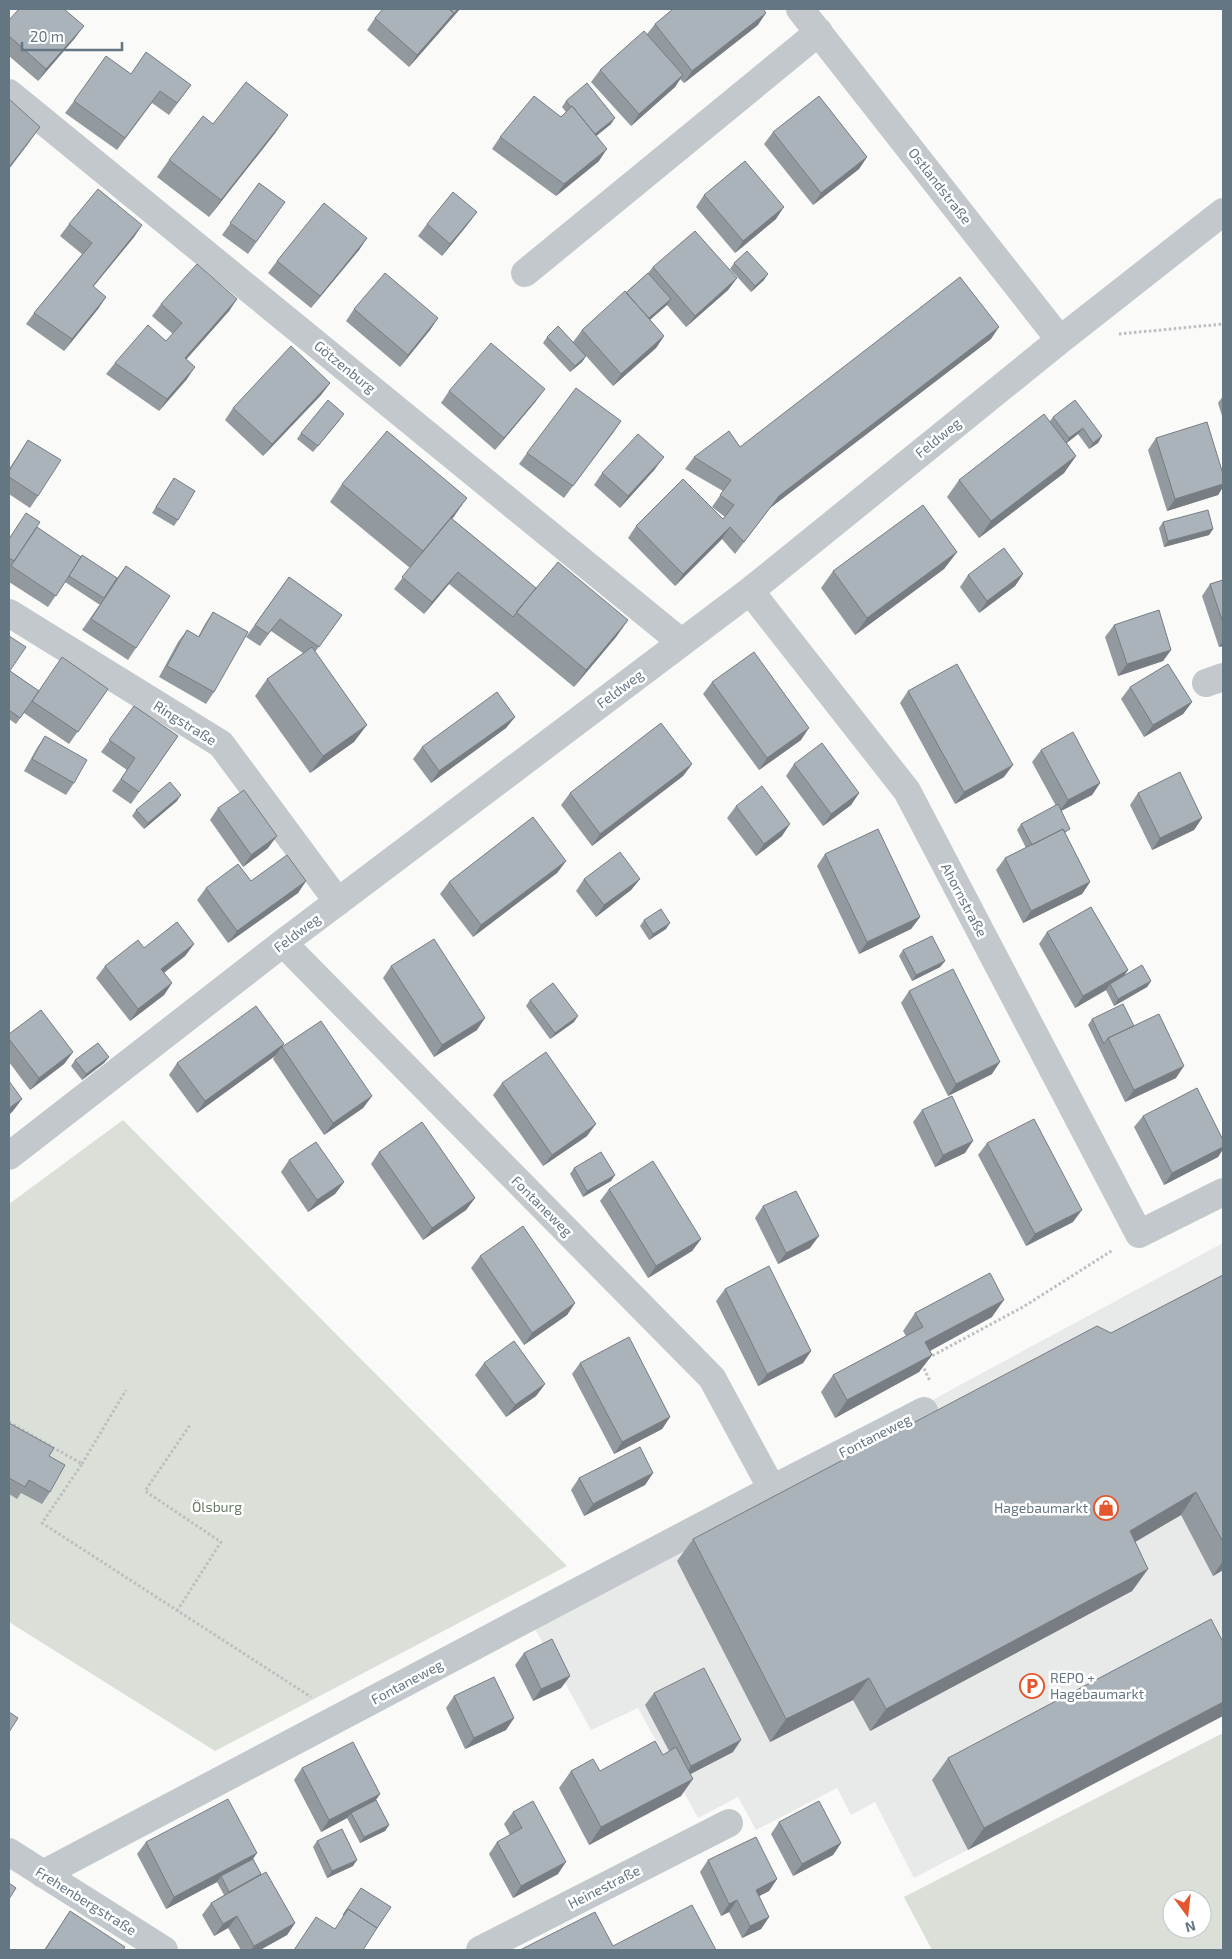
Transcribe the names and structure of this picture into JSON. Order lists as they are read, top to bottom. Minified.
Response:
{"streets":{"street":["Ostlandstraße","Götzenburg","Feldweg","Ringstraße","Ahornstraße","Fontaneweg","Heinestraße","Frehenbergstraße"]},"crossings":[["Ostlandstraße","Feldweg"],["Götzenburg","Feldweg"],["Feldweg","Ringstraße"],["Feldweg","Ahornstraße"],["Feldweg","Fontaneweg"],["Fontaneweg","Frehenbergstraße"]],"parks":["Ölsburg"],"places":{"shop":["Hagebaumarkt"],"parking":["REPO + Hagebaumarkt"]},"scale_bar":"20 m","north":"bottom"}
